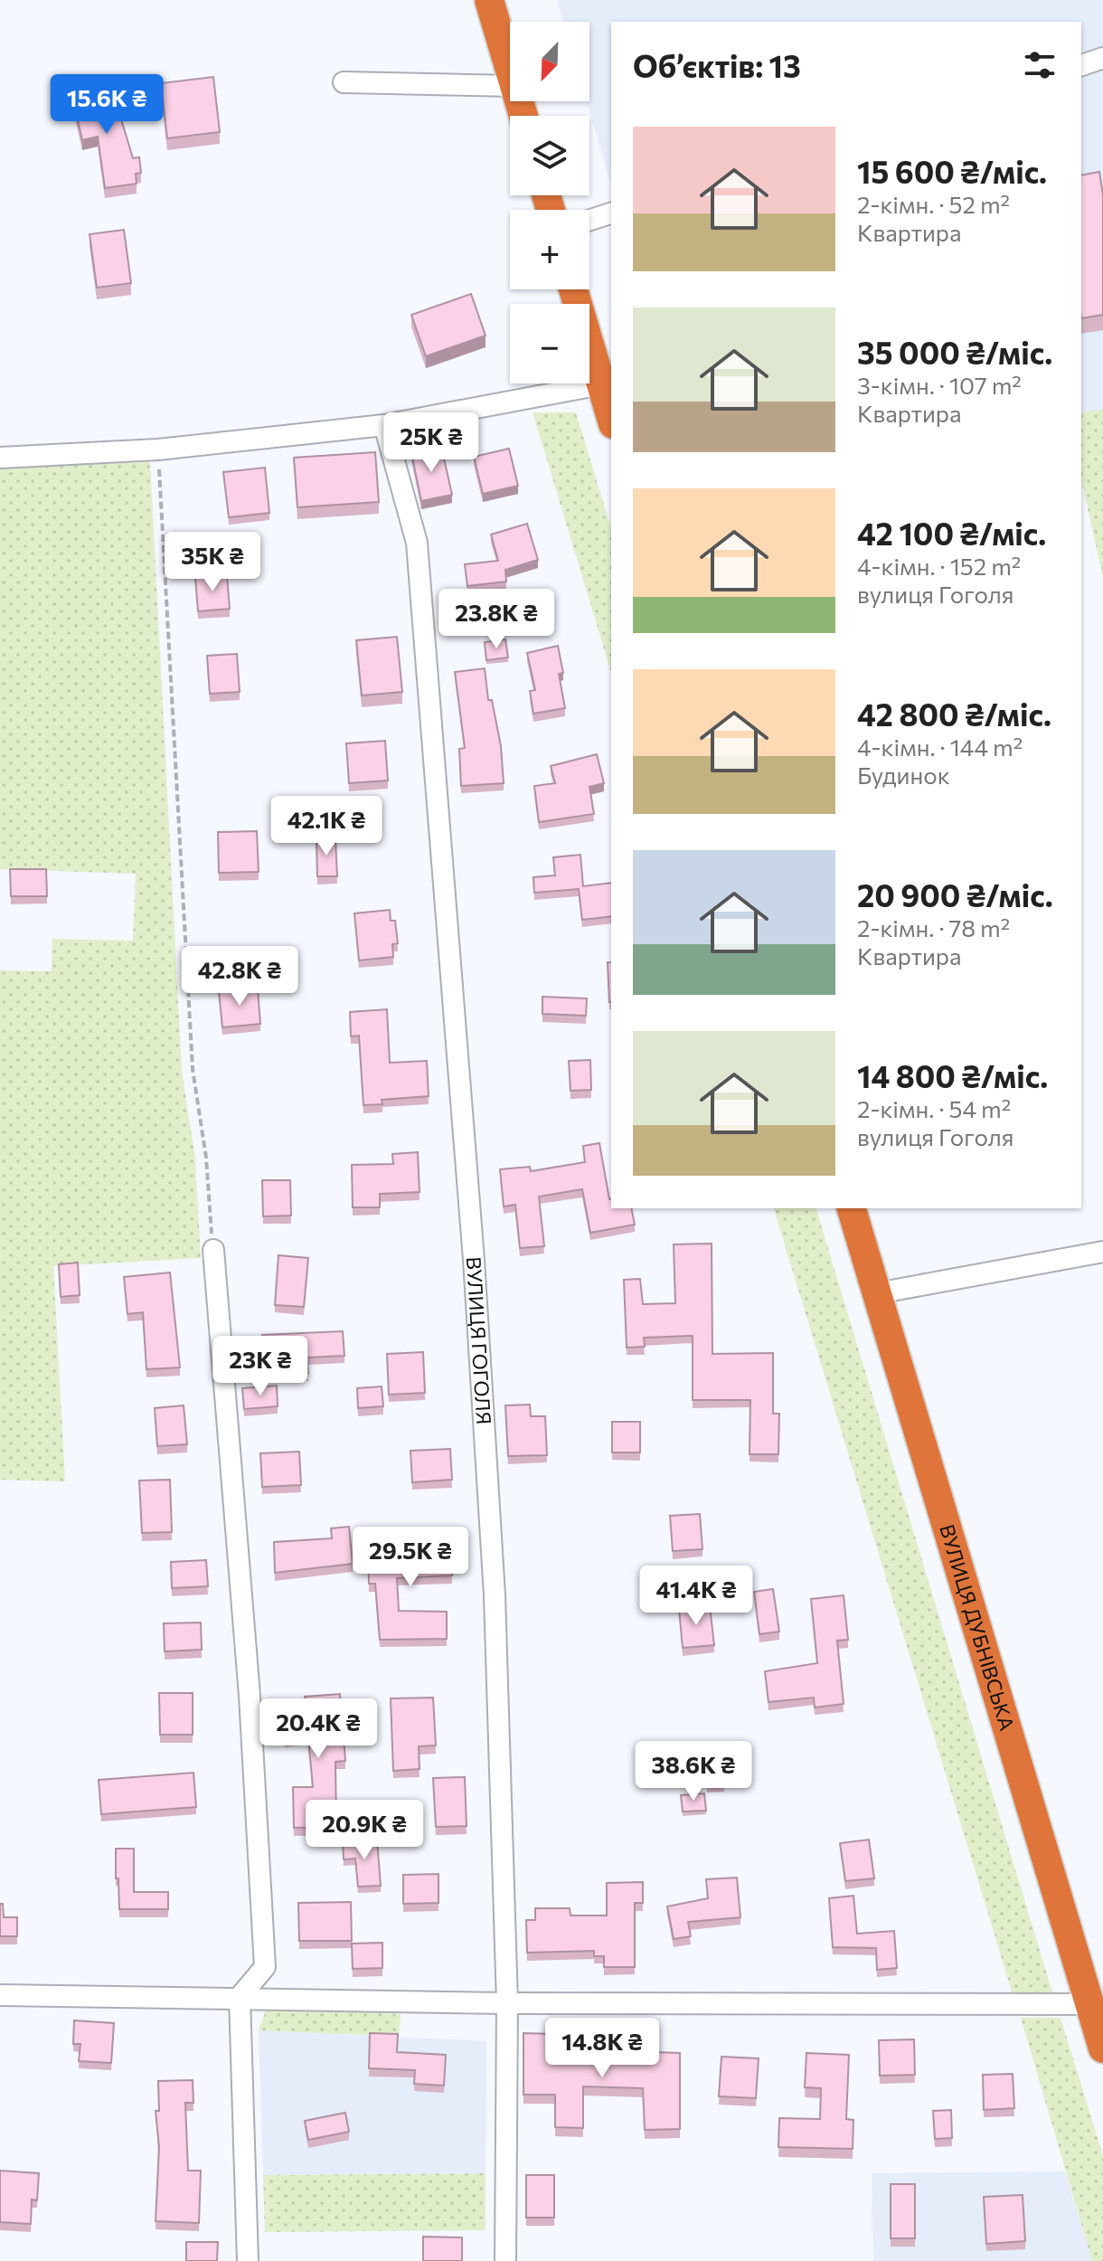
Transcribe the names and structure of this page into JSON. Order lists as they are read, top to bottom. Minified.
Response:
{"streets":{"highway":["ВУЛИЦЯ ДУБНІВСЬКА"],"street":["ВУЛИЦЯ ГОГОЛЯ"]},"north":"bottom left","page":{"map_buttons":["+","−"],"heading":"Об’єктів: 13","price":["15.6K ₴","25K ₴","35K ₴","23.8K ₴","42.1K ₴","42.8K ₴","23K ₴","29.5K ₴","41.4K ₴","20.4K ₴","38.6K ₴","20.9K ₴","14.8K ₴"],"list":[{"name":"15 600 ₴/міс.","note":"2-кімн. · 52 m² · Квартира"},{"name":"35 000 ₴/міс.","note":"3-кімн. · 107 m² · Квартира"},{"name":"42 100 ₴/міс.","note":"4-кімн. · 152 m² · вулиця Гоголя"},{"name":"42 800 ₴/міс.","note":"4-кімн. · 144 m² · Будинок"},{"name":"20 900 ₴/міс.","note":"2-кімн. · 78 m² · Квартира"},{"name":"14 800 ₴/міс.","note":"2-кімн. · 54 m² · вулиця Гоголя"}]}}
